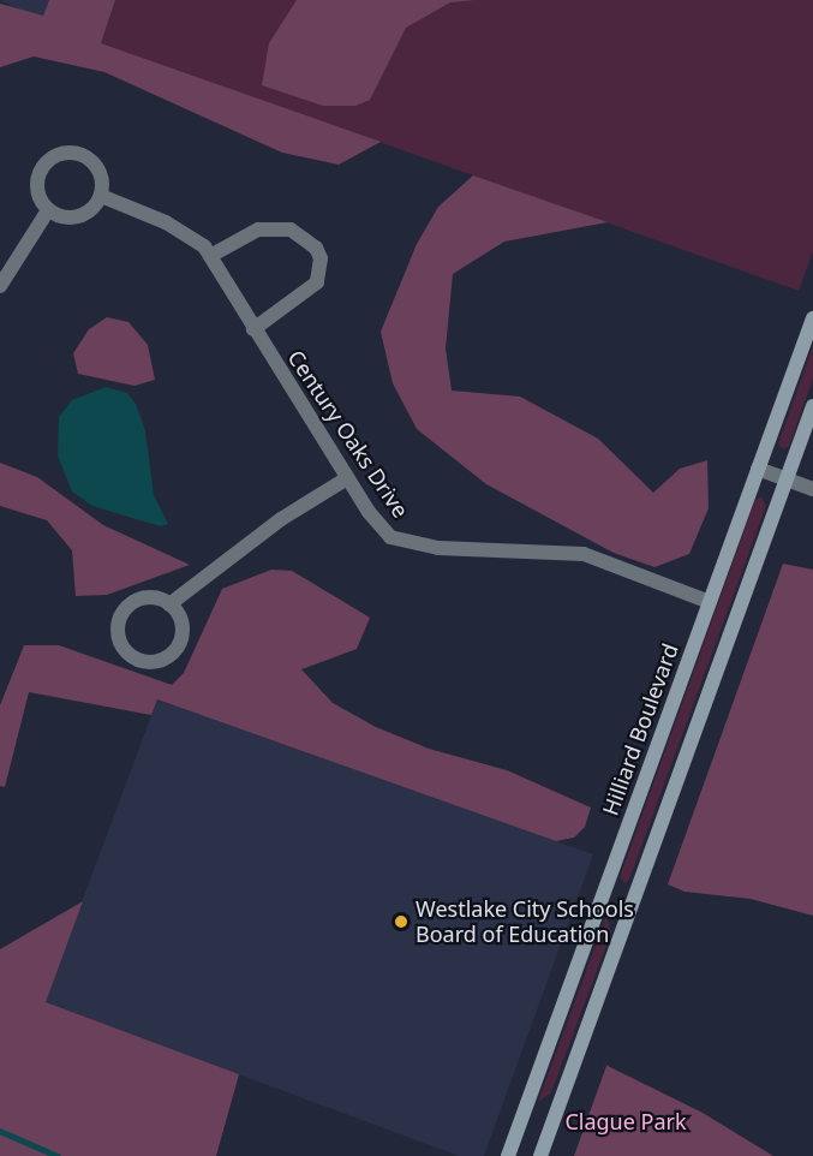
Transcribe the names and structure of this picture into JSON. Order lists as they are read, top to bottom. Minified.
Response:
{"streets":{"main road":["Hilliard Boulevard"],"street":["Century Oaks Drive"]},"crossings":[["Century Oaks Drive","Hilliard Boulevard"]],"parks":["Clague Park"],"places":["Westlake City Schools Board of Education"]}
